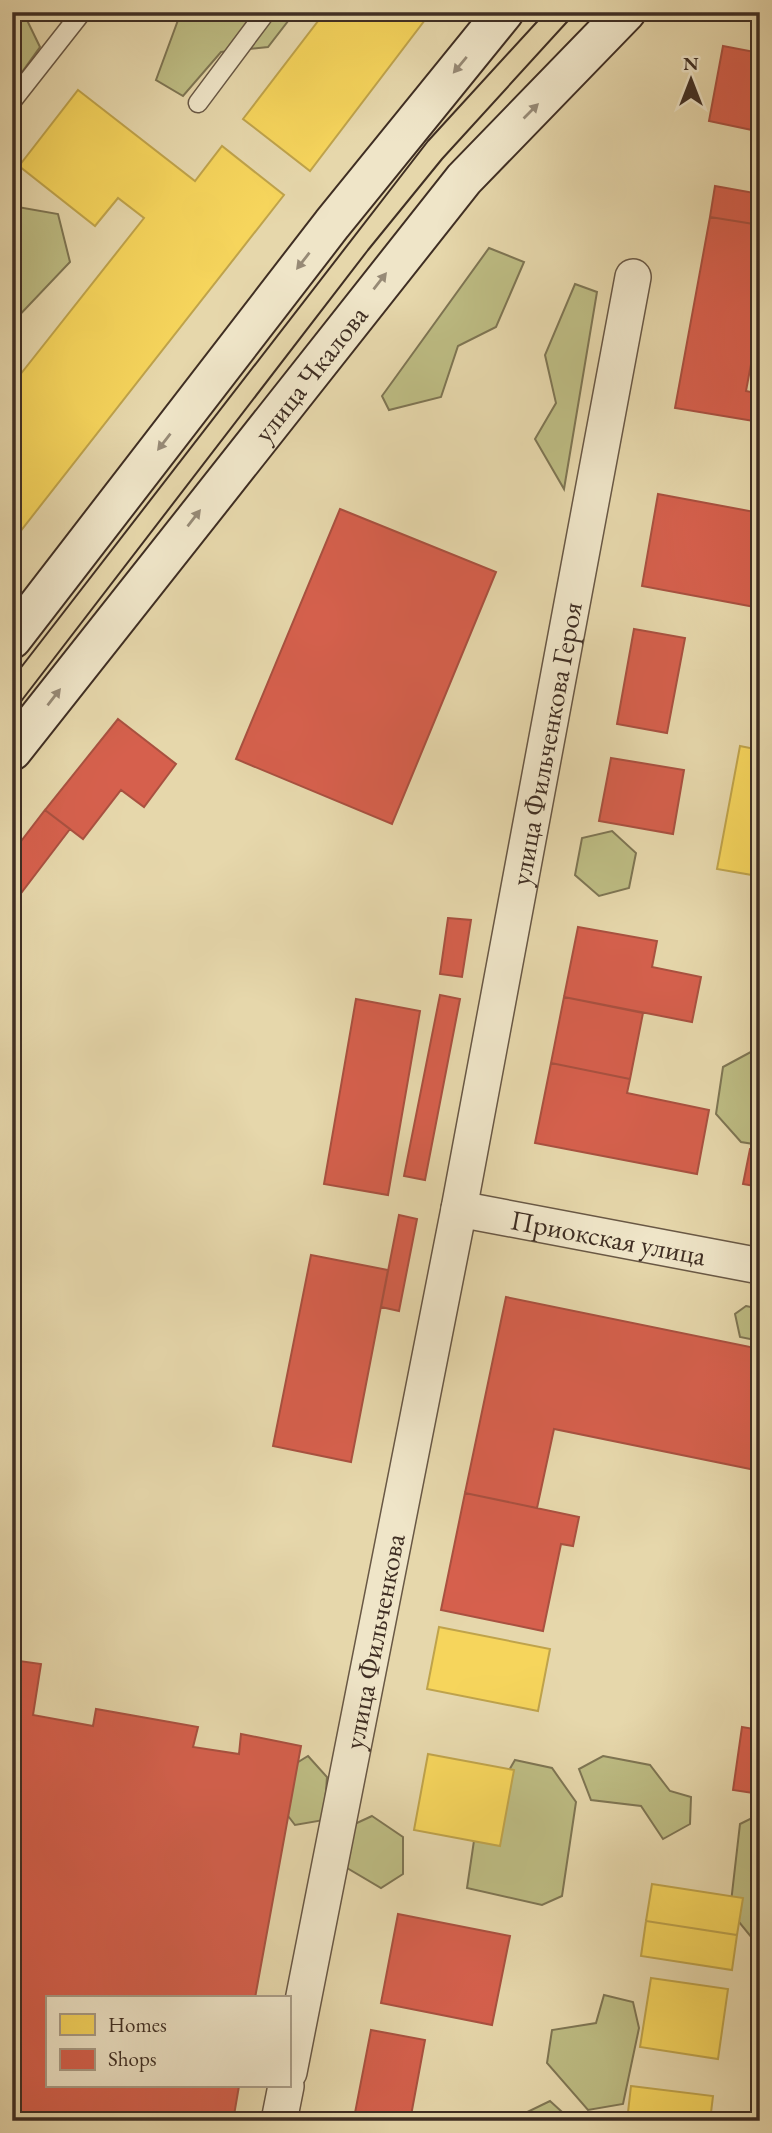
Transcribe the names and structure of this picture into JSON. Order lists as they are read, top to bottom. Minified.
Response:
{"streets":{"main road":["улица Чкалова"],"street":["улица Фильченкова Героя","Приокская улица","улица Фильченкова"]},"crossings":[["улица Фильченкова Героя","Приокская улица"],["улица Фильченкова Героя","улица Фильченкова"],["Приокская улица","улица Фильченкова"]],"legend":["Homes","Shops"],"north":"top"}
